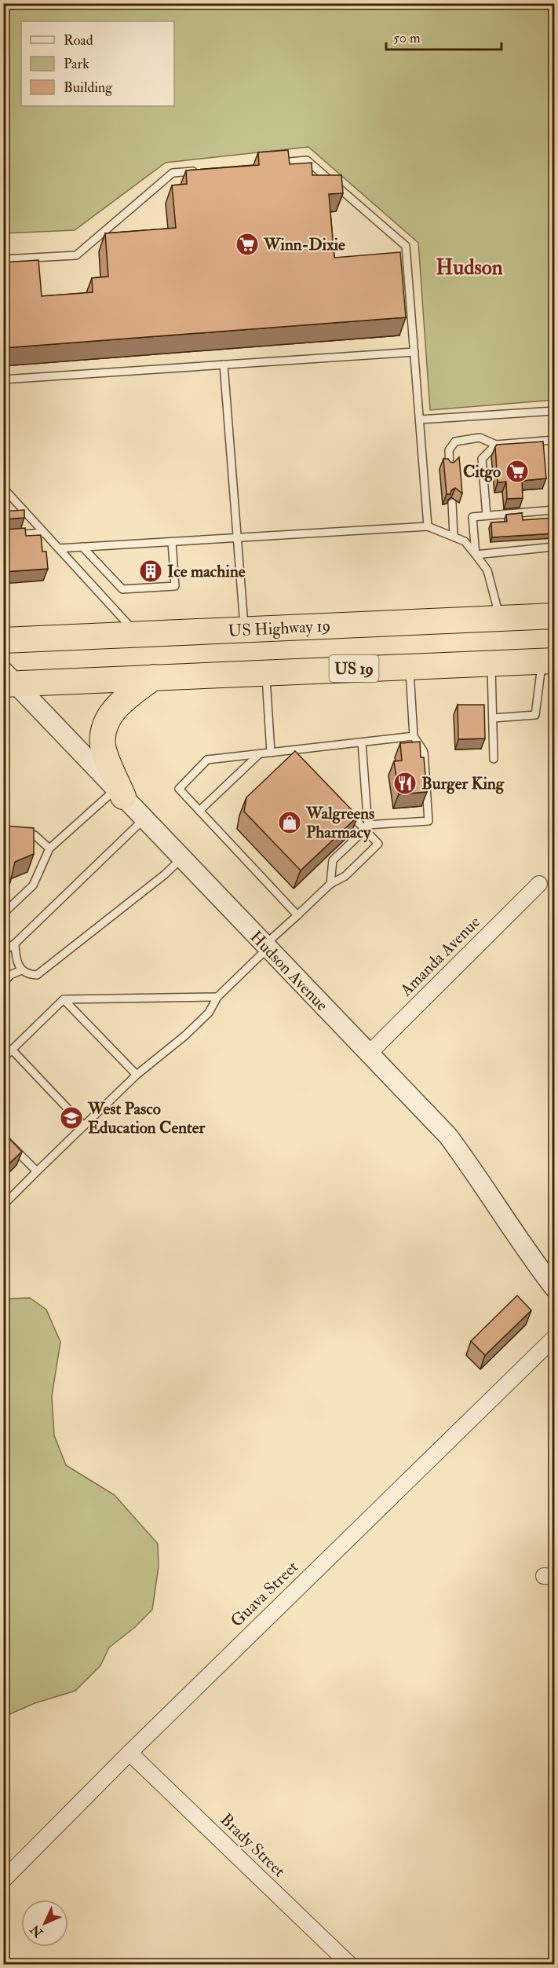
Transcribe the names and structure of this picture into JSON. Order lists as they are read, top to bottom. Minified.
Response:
{"streets":{"highway":["US Highway 19","US 19"],"street":["Amanda Avenue","Hudson Avenue","Guava Street","Brady Street"]},"crossings":[["US 19","Hudson Avenue"],["Amanda Avenue","Hudson Avenue"],["Guava Street","Brady Street"]],"districts":["Hudson"],"places":{"supermarket":["Winn-Dixie","Citgo"],"building":["Ice machine"],"restaurant":["Burger King"],"shop":["Walgreens Pharmacy"],"school or university":["West Pasco Education Center"]},"legend":["Road","Park","Building"],"scale_bar":"50 m","north":"bottom left"}
